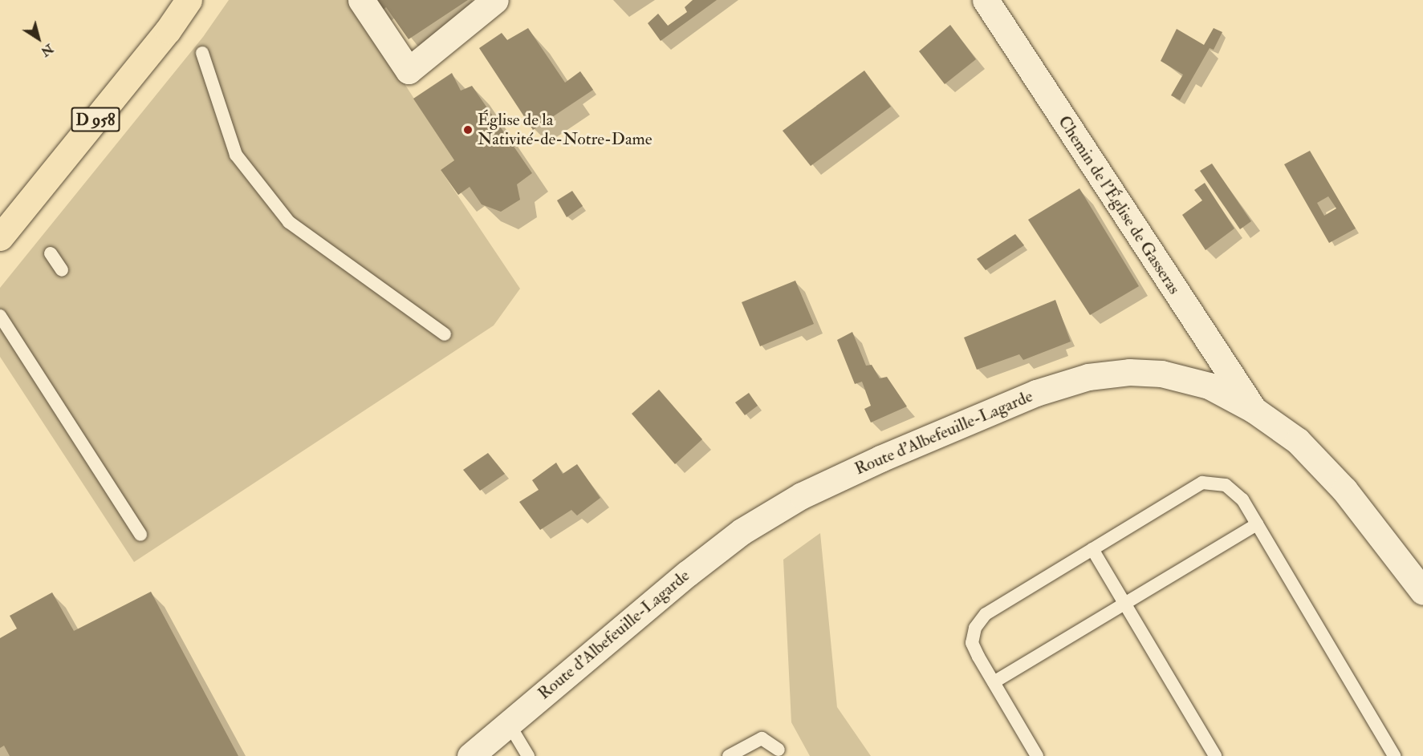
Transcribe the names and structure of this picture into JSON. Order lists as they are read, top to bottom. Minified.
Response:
{"streets":{"main road":["D 958","Chemin de l'Église de Gasseras","Route d'Albefeuille-Lagarde"]},"crossings":[["Chemin de l'Église de Gasseras","Route d'Albefeuille-Lagarde"]],"places":["Église de la Nativité-de-Notre-Dame"],"north":"bottom right"}
